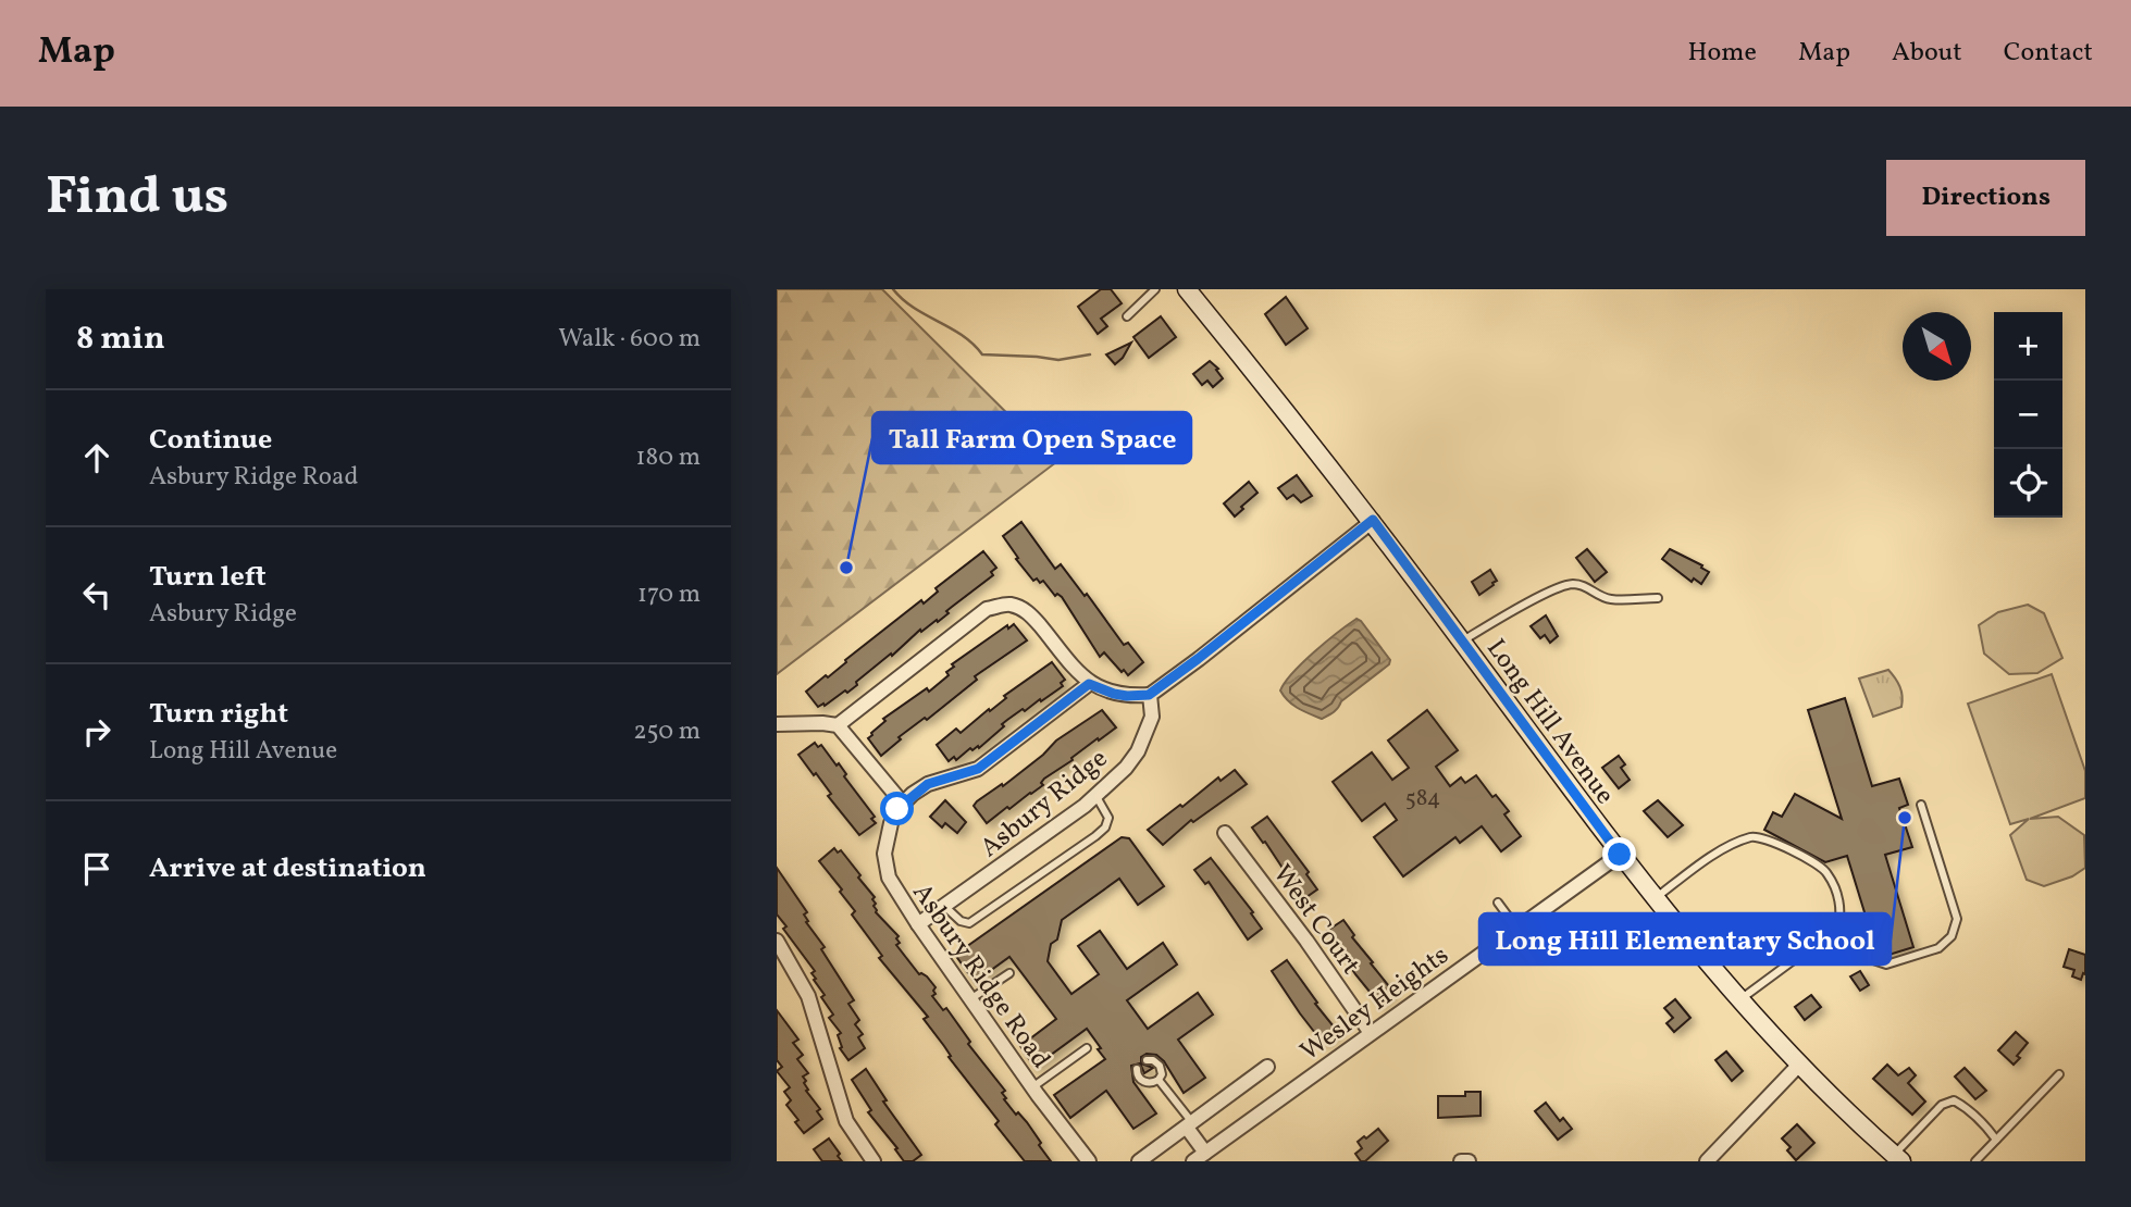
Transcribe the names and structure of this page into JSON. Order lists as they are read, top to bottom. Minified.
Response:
{"streets":{"street":["Long Hill Avenue","Asbury Ridge","West Court","Asbury Ridge Road","Wesley Heights"]},"crossings":[["Long Hill Avenue","Wesley Heights"],["Asbury Ridge","Asbury Ridge Road"],["West Court","Wesley Heights"]],"places":["Tall Farm Open Space","Long Hill Elementary School"],"house_numbers":["584"],"north":"bottom right","page":{"header":"Map","nav":["Home","Map","About","Contact"],"buttons":"Directions","title":"Find us","heading":["8 min","Walk · 600 m"],"map_buttons":["+","−"],"list":[["Continue","Asbury Ridge Road","180 m"],["Turn left","Asbury Ridge","170 m"],["Turn right","Long Hill Avenue","250 m"],"Arrive at destination"]}}
